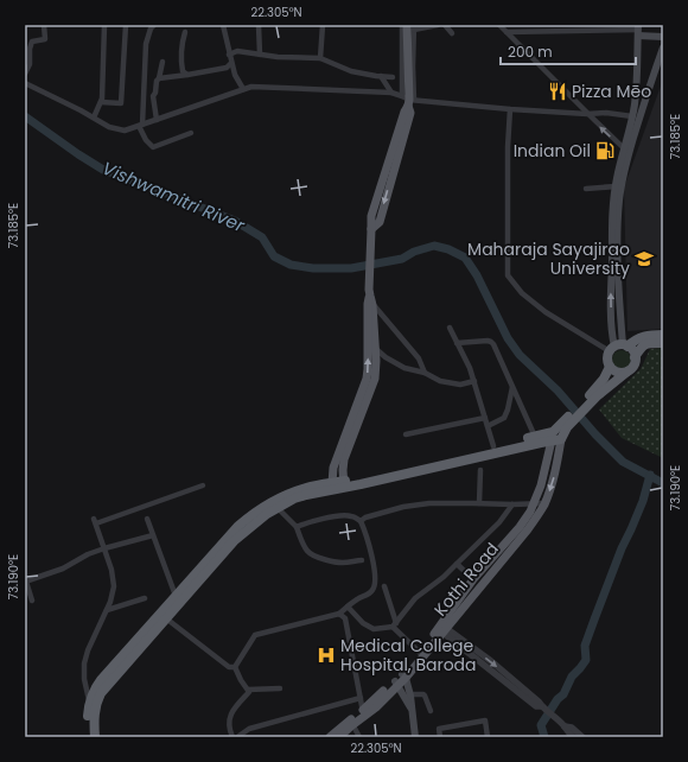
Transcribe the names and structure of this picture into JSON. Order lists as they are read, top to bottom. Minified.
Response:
{"streets":{"main road":["Kothi Road"]},"water":["Vishwamitri River"],"places":{"restaurant":["Pizza Mēo"],"fuel station":["Indian Oil"],"school or university":["Maharaja Sayajirao University"],"hospital":["Medical College Hospital, Baroda"]},"scale_bar":"200 m","coordinates":["22.305°N","73.185°E","73.190°E"]}
